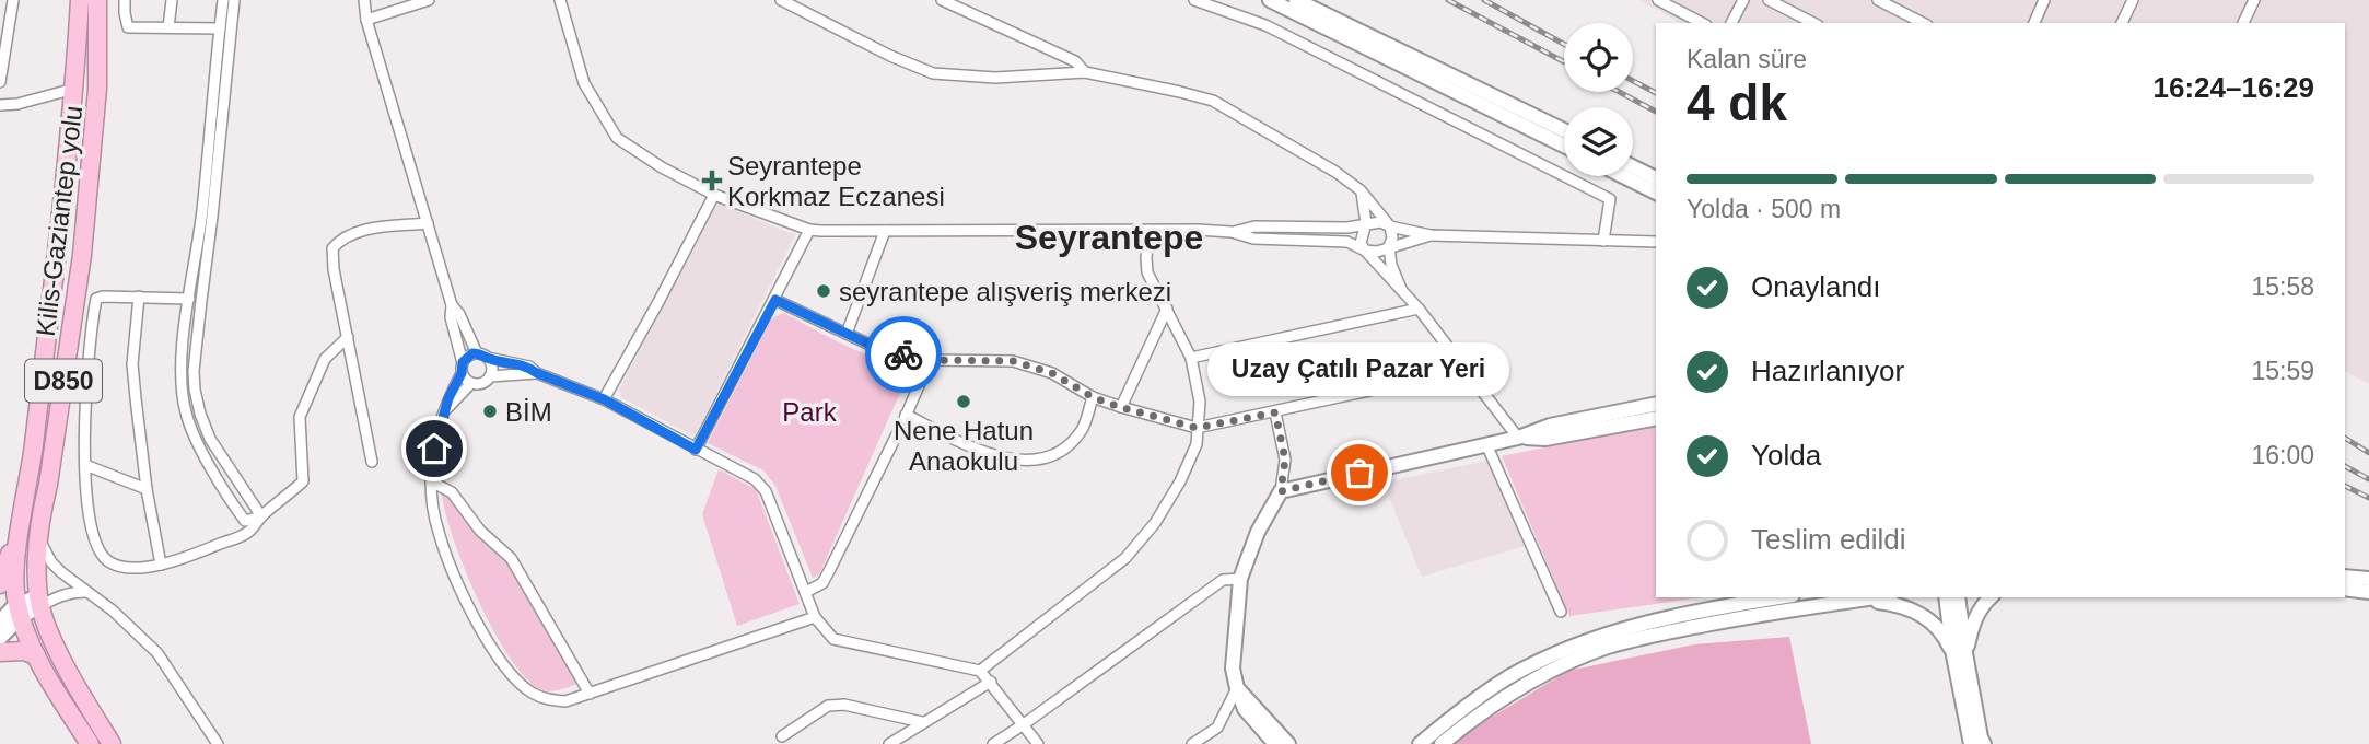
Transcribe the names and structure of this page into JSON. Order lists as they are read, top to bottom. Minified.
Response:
{"streets":{"highway":["Kilis-Gaziantep yolu","D850"]},"districts":["Seyrantepe"],"parks":["Park"],"places":{"health":["Seyrantepe Korkmaz Eczanesi"],"other":["seyrantepe alışveriş merkezi","Nene Hatun Anaokulu","BİM","Uzay Çatılı Pazar Yeri"]},"page":{"heading":["4 dk","Kalan süre","16:24–16:29"],"bar":"Yolda · 500 m","list":[["Onaylandı","15:58"],["Hazırlanıyor","15:59"],["Yolda","16:00"],"Teslim edildi"],"bubble":"Uzay Çatılı Pazar Yeri"}}
